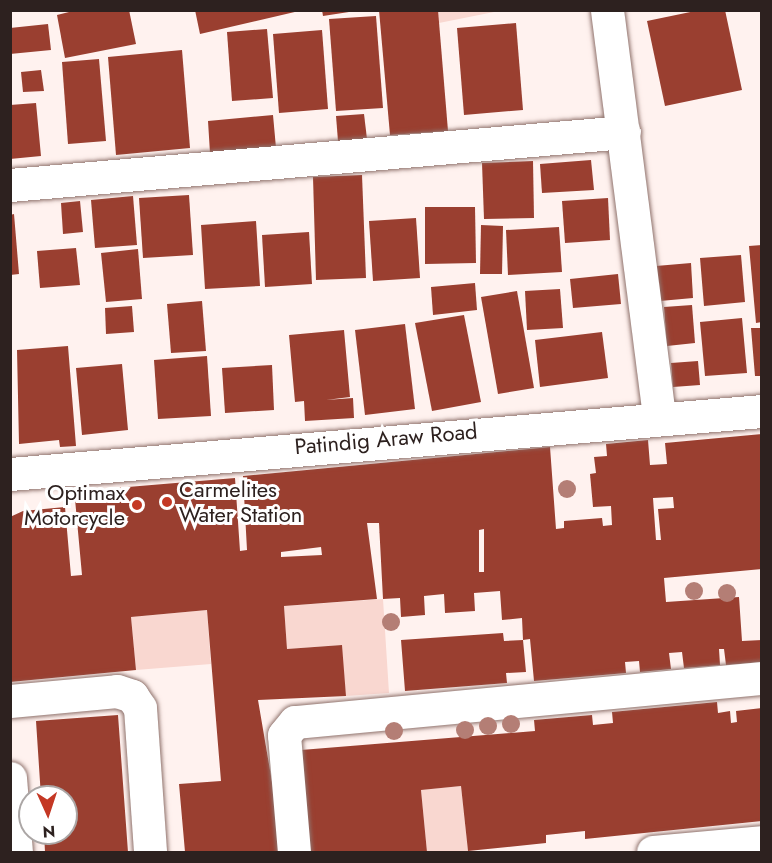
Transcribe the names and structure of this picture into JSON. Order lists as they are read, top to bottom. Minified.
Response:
{"streets":{"street":["Patindig Araw Road"]},"places":["Carmelites Water Station","Optimax Motorcycle"],"north":"bottom"}
